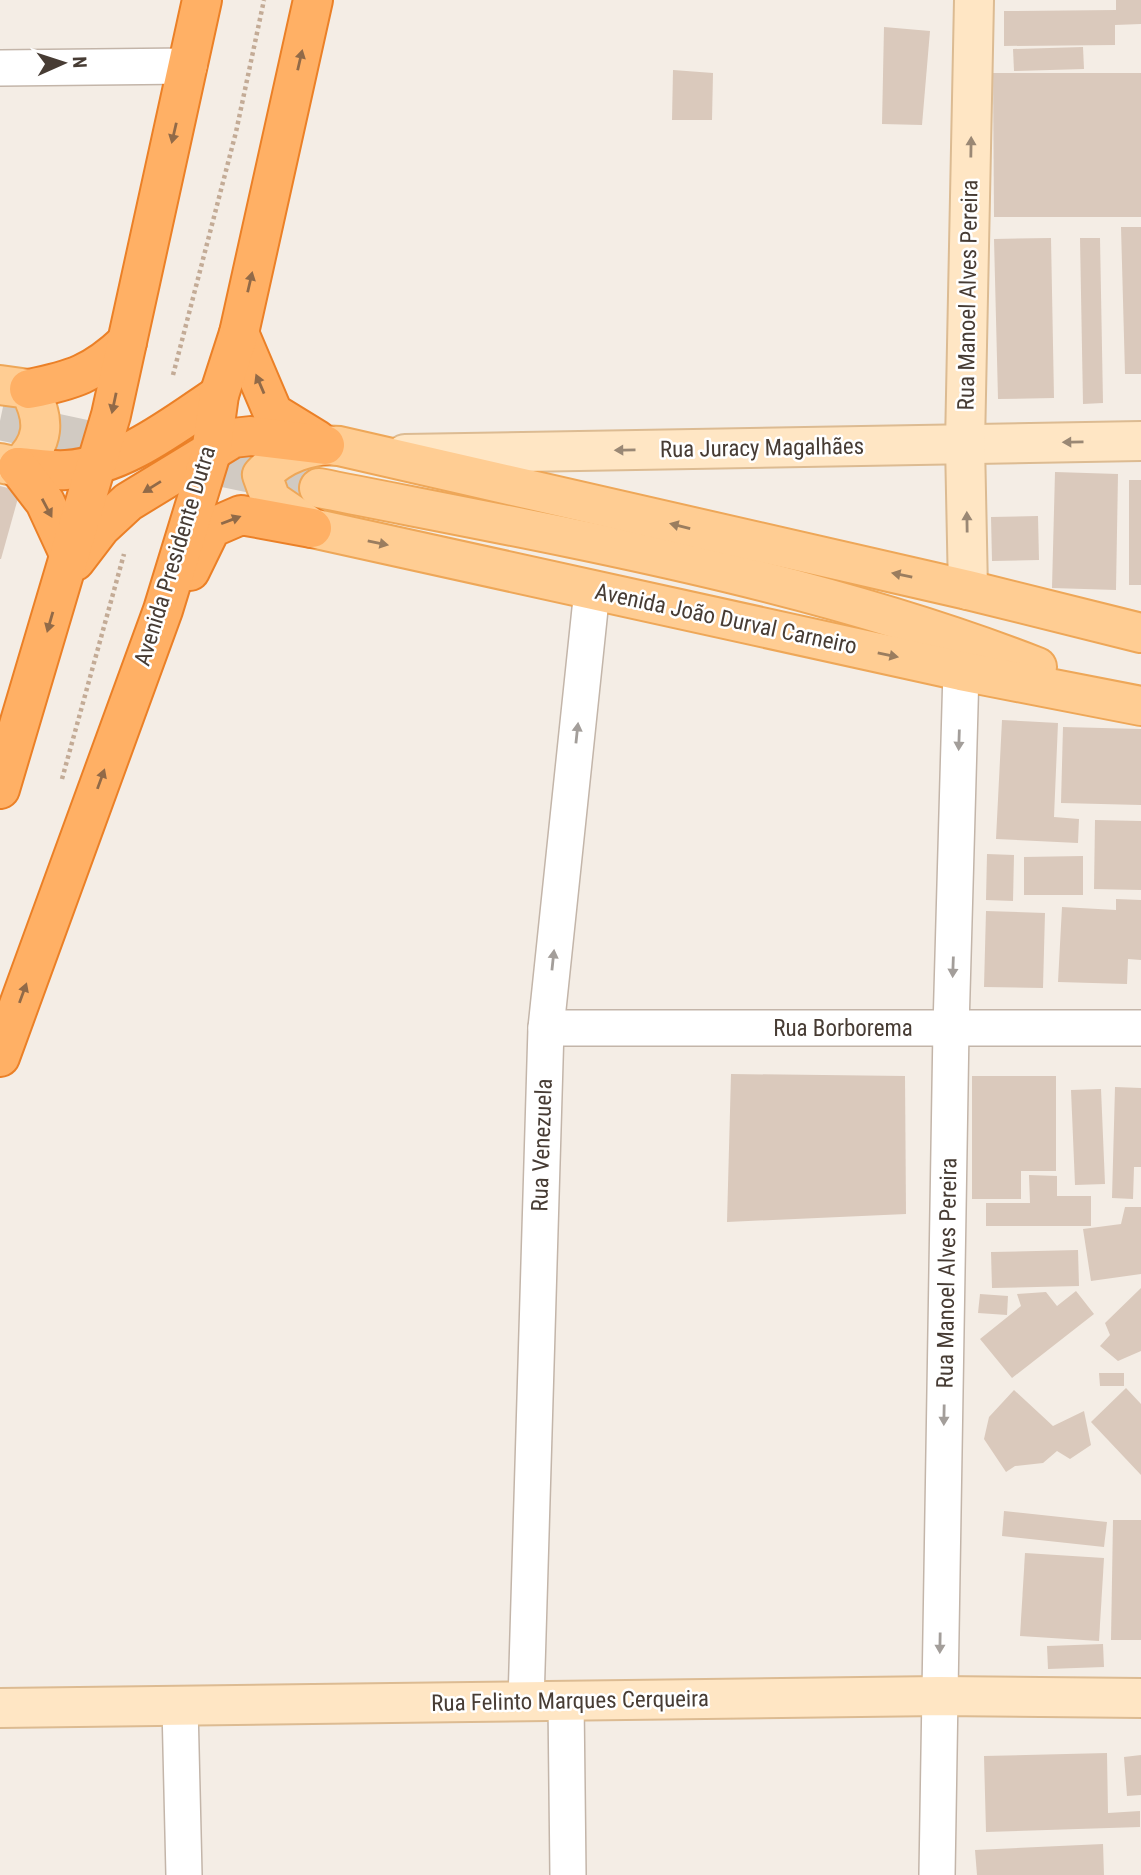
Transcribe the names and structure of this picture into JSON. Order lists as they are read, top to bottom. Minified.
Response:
{"streets":{"highway":["Avenida Presidente Dutra"],"main road":["Avenida João Durval Carneiro"],"street":["Rua Manoel Alves Pereira","Rua Juracy Magalhães","Rua Borborema","Rua Venezuela","Rua Felinto Marques Cerqueira"]},"crossings":[["Rua Manoel Alves Pereira","Rua Juracy Magalhães"],["Rua Manoel Alves Pereira","Avenida João Durval Carneiro"],["Rua Manoel Alves Pereira","Rua Borborema"],["Rua Manoel Alves Pereira","Rua Felinto Marques Cerqueira"],["Avenida João Durval Carneiro","Rua Venezuela"],["Rua Borborema","Rua Venezuela"],["Rua Venezuela","Rua Felinto Marques Cerqueira"]],"one_way":["Rua Juracy Magalhães","Rua Venezuela"],"north":"right"}
